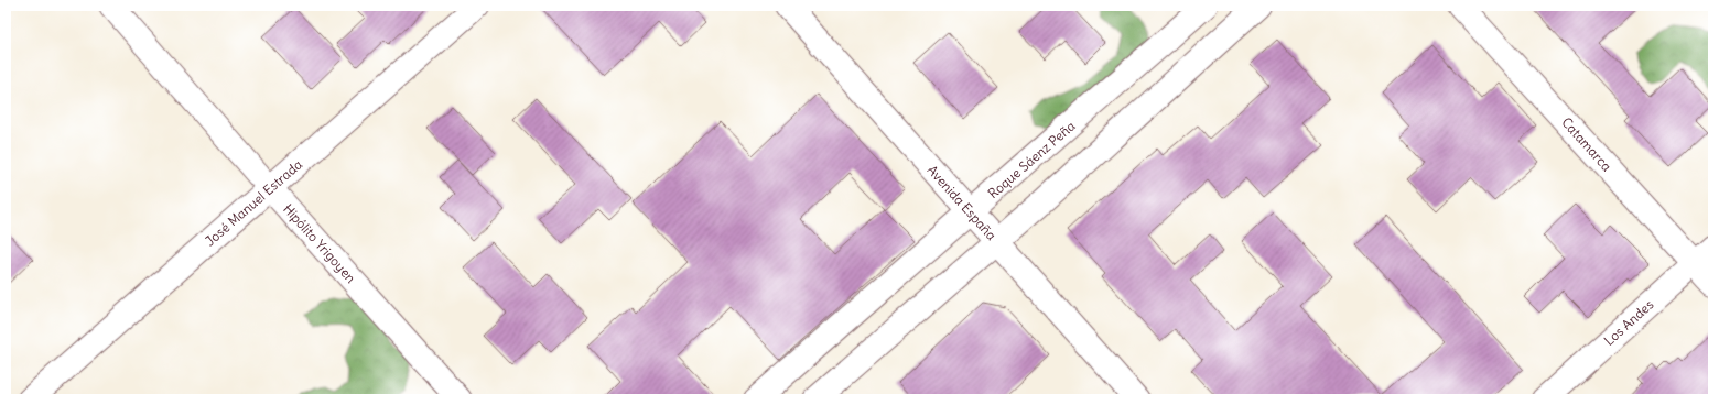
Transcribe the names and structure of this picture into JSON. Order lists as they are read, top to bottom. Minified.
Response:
{"streets":{"street":["Catamarca","Roque Sáenz Peña","José Manuel Estrada","Avenida España","Hipólito Yrigoyen","Los Andes"]},"crossings":[["Catamarca","Los Andes"],["Roque Sáenz Peña","Avenida España"],["José Manuel Estrada","Hipólito Yrigoyen"]]}
